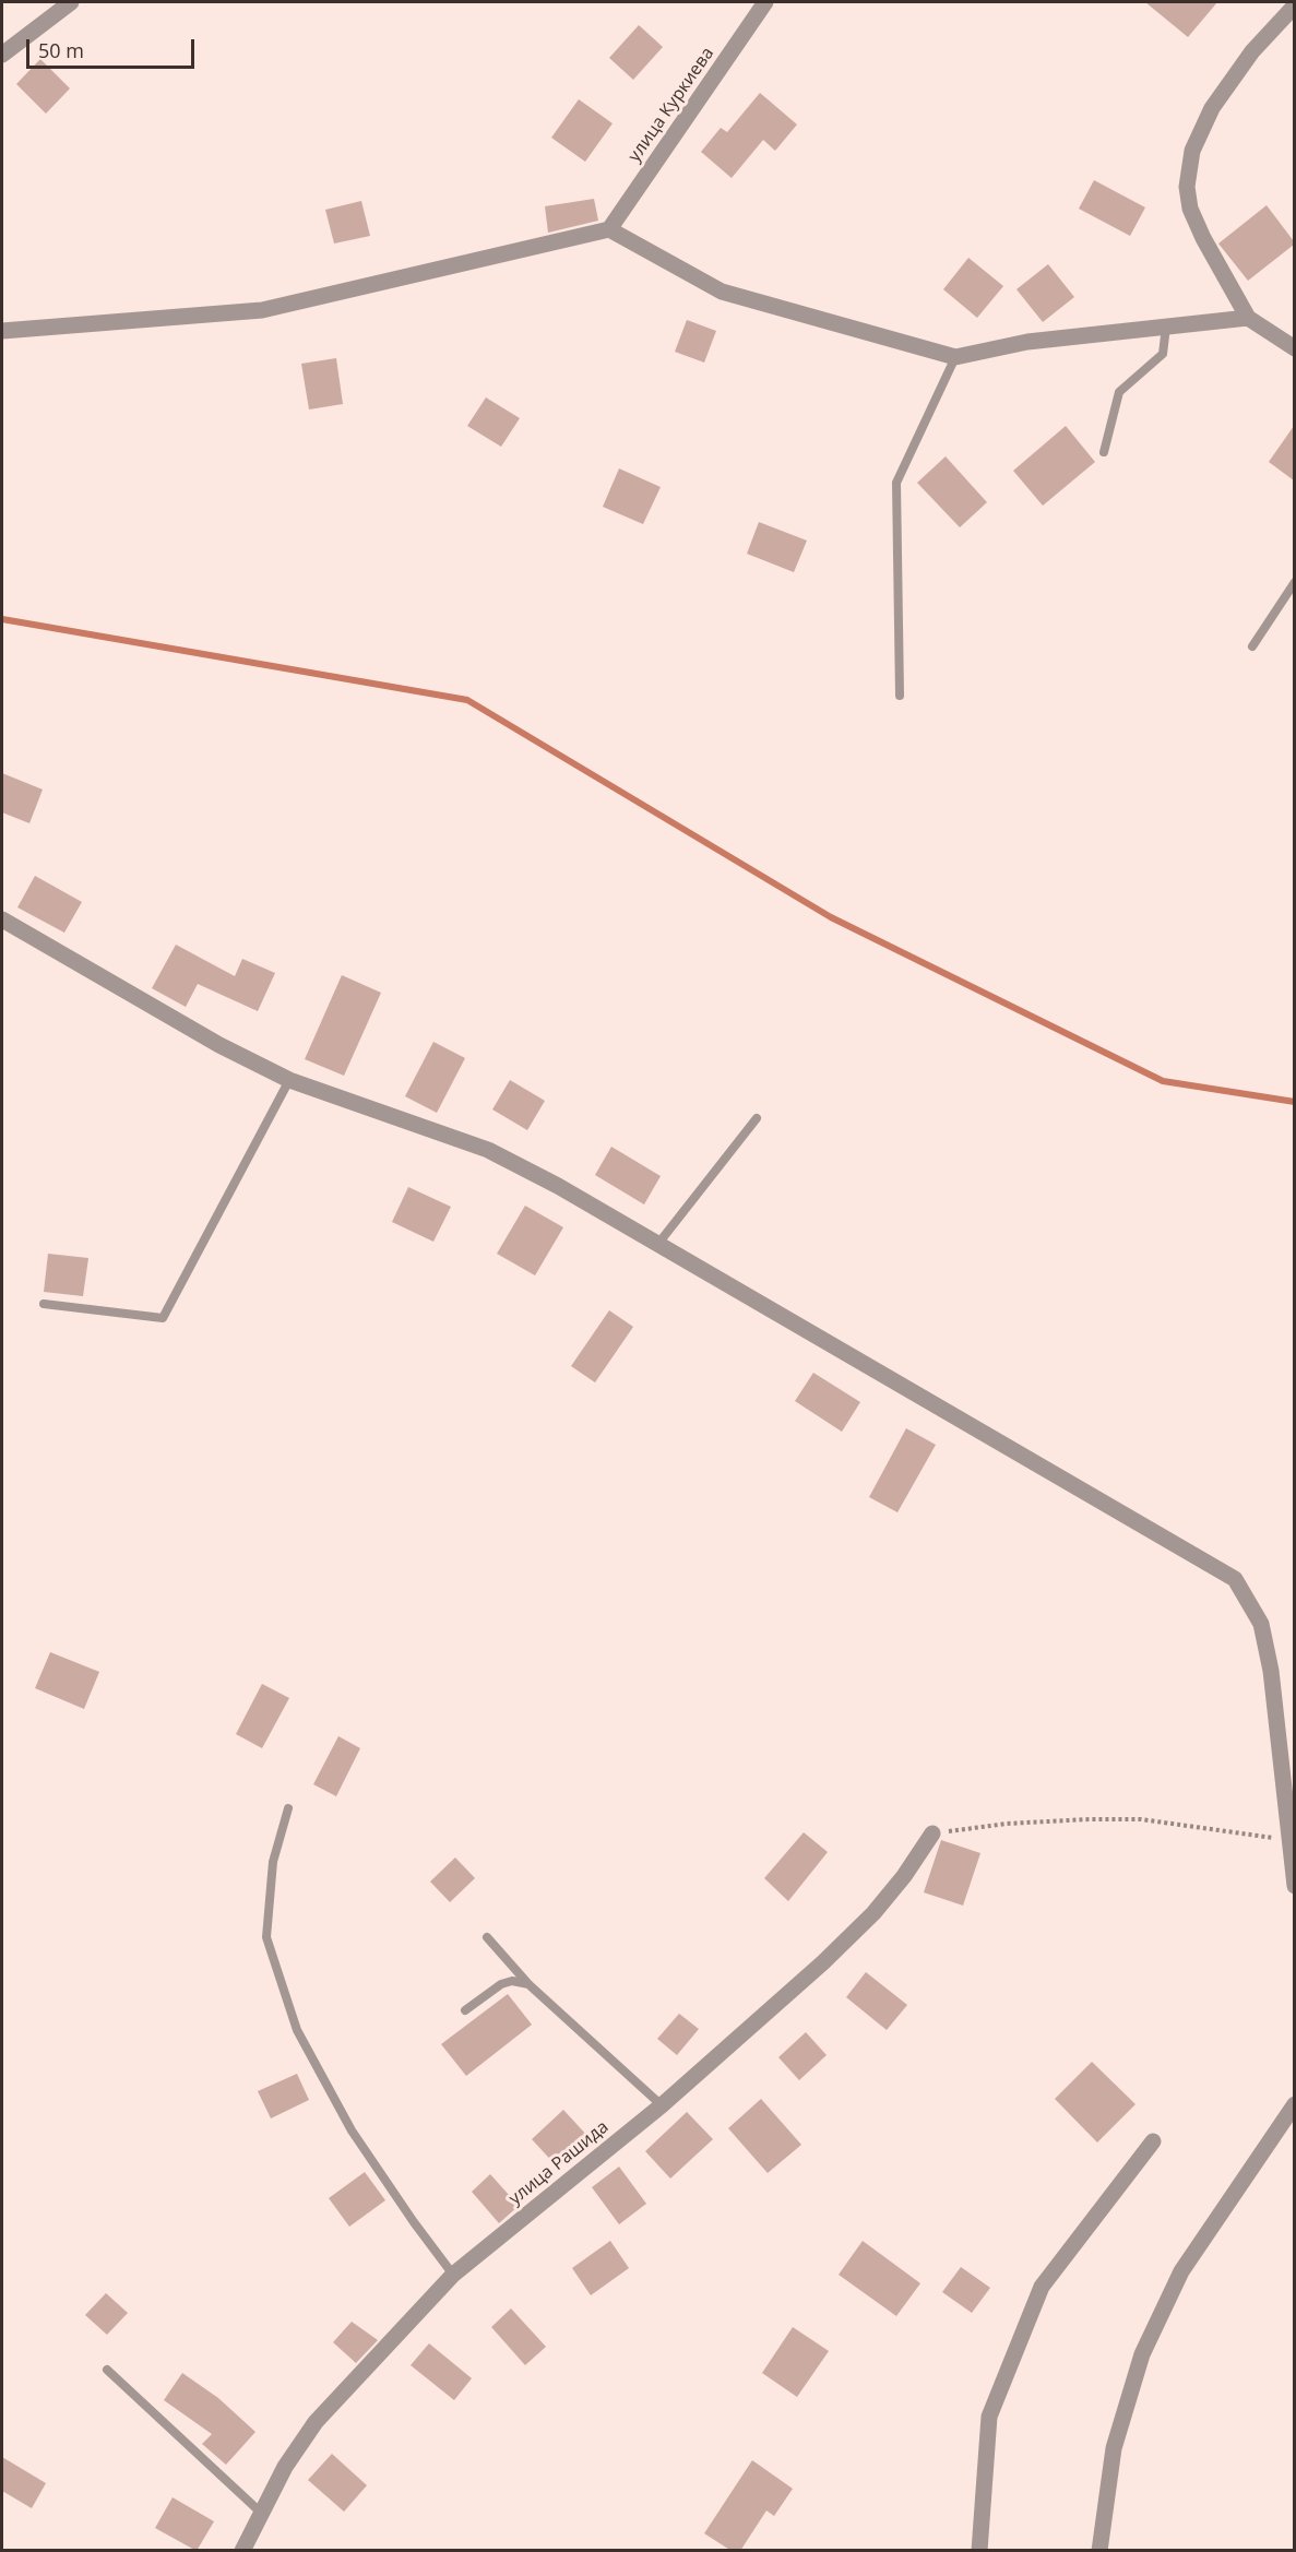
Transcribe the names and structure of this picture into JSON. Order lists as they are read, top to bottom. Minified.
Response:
{"streets":{"street":["улица Куркиева","улица Рашида"]},"scale_bar":"50 m"}
